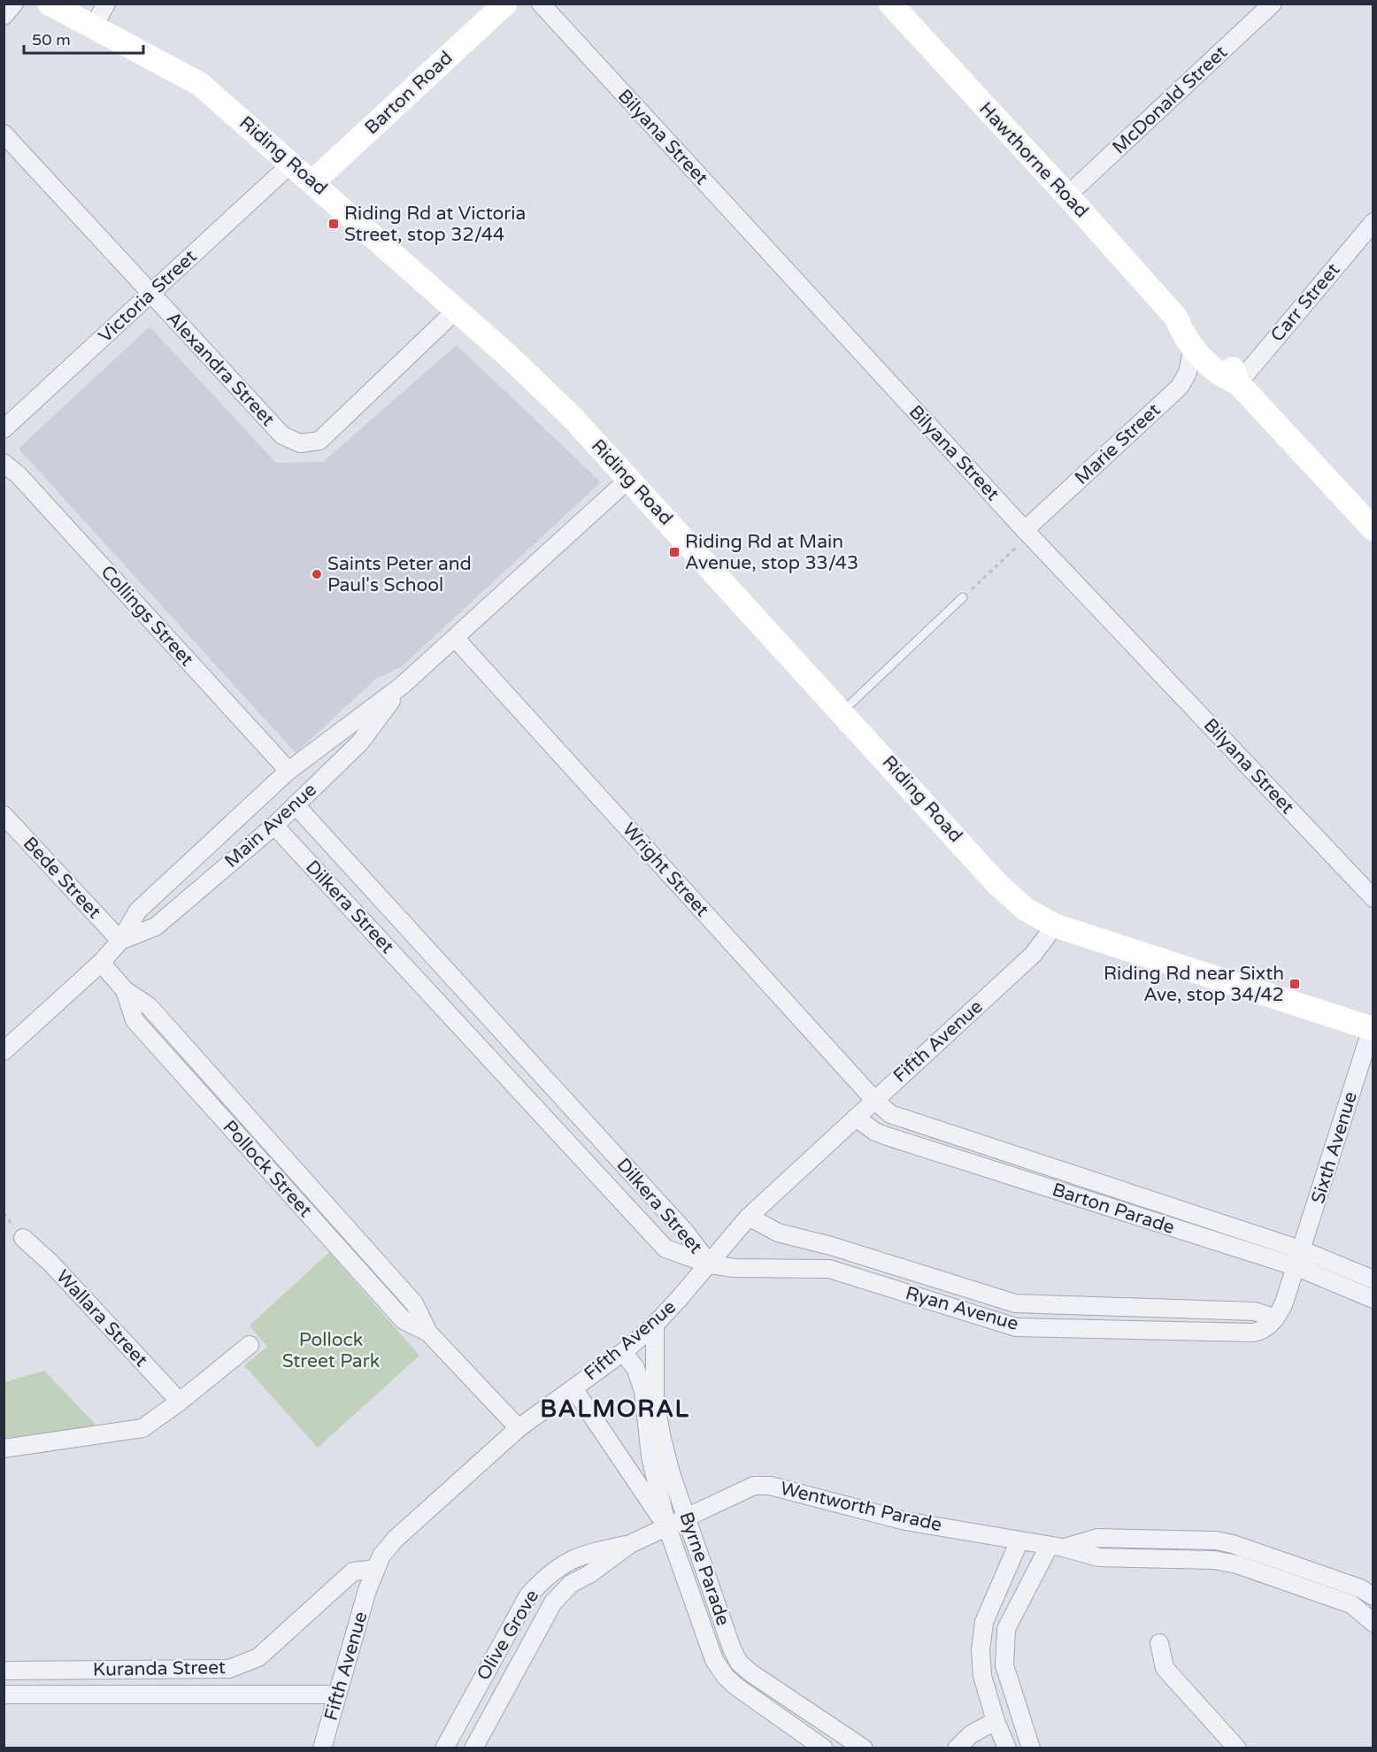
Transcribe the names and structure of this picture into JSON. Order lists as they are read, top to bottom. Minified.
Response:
{"streets":{"main road":["Barton Road","Riding Road","Hawthorne Road"],"street":["McDonald Street","Bilyana Street","Victoria Street","Carr Street","Alexandra Street","Marie Street","Collings Street","Main Avenue","Wright Street","Bede Street","Dilkera Street","Fifth Avenue","Sixth Avenue","Pollock Street","Barton Parade","Ryan Avenue","Wallara Street","Wentworth Parade","Byrne Parade","Olive Grove","Kuranda Street"]},"crossings":[["Barton Road","Riding Road"],["McDonald Street","Hawthorne Road"],["Bilyana Street","Marie Street"],["Riding Road","Victoria Street"],["Riding Road","Alexandra Street"],["Riding Road","Main Avenue"],["Riding Road","Fifth Avenue"],["Riding Road","Sixth Avenue"],["Hawthorne Road","Carr Street"],["Hawthorne Road","Marie Street"],["Victoria Street","Alexandra Street"],["Collings Street","Main Avenue"],["Main Avenue","Wright Street"],["Main Avenue","Bede Street"],["Main Avenue","Dilkera Street"],["Main Avenue","Pollock Street"],["Wright Street","Fifth Avenue"],["Wright Street","Barton Parade"],["Dilkera Street","Fifth Avenue"],["Dilkera Street","Ryan Avenue"],["Fifth Avenue","Pollock Street"],["Fifth Avenue","Barton Parade"],["Fifth Avenue","Ryan Avenue"],["Fifth Avenue","Byrne Parade"],["Fifth Avenue","Kuranda Street"],["Sixth Avenue","Barton Parade"],["Sixth Avenue","Ryan Avenue"],["Barton Parade","Ryan Avenue"],["Wentworth Parade","Byrne Parade"],["Wentworth Parade","Olive Grove"],["Byrne Parade","Olive Grove"]],"districts":["BALMORAL"],"parks":["Pollock Street Park"],"places":{"transit":["Riding Rd at Victoria Street, stop 32/44","Riding Rd at Main Avenue, stop 33/43","Riding Rd near Sixth Ave, stop 34/42"],"other":["Saints Peter and Paul's School"]},"scale_bar":"50 m"}
